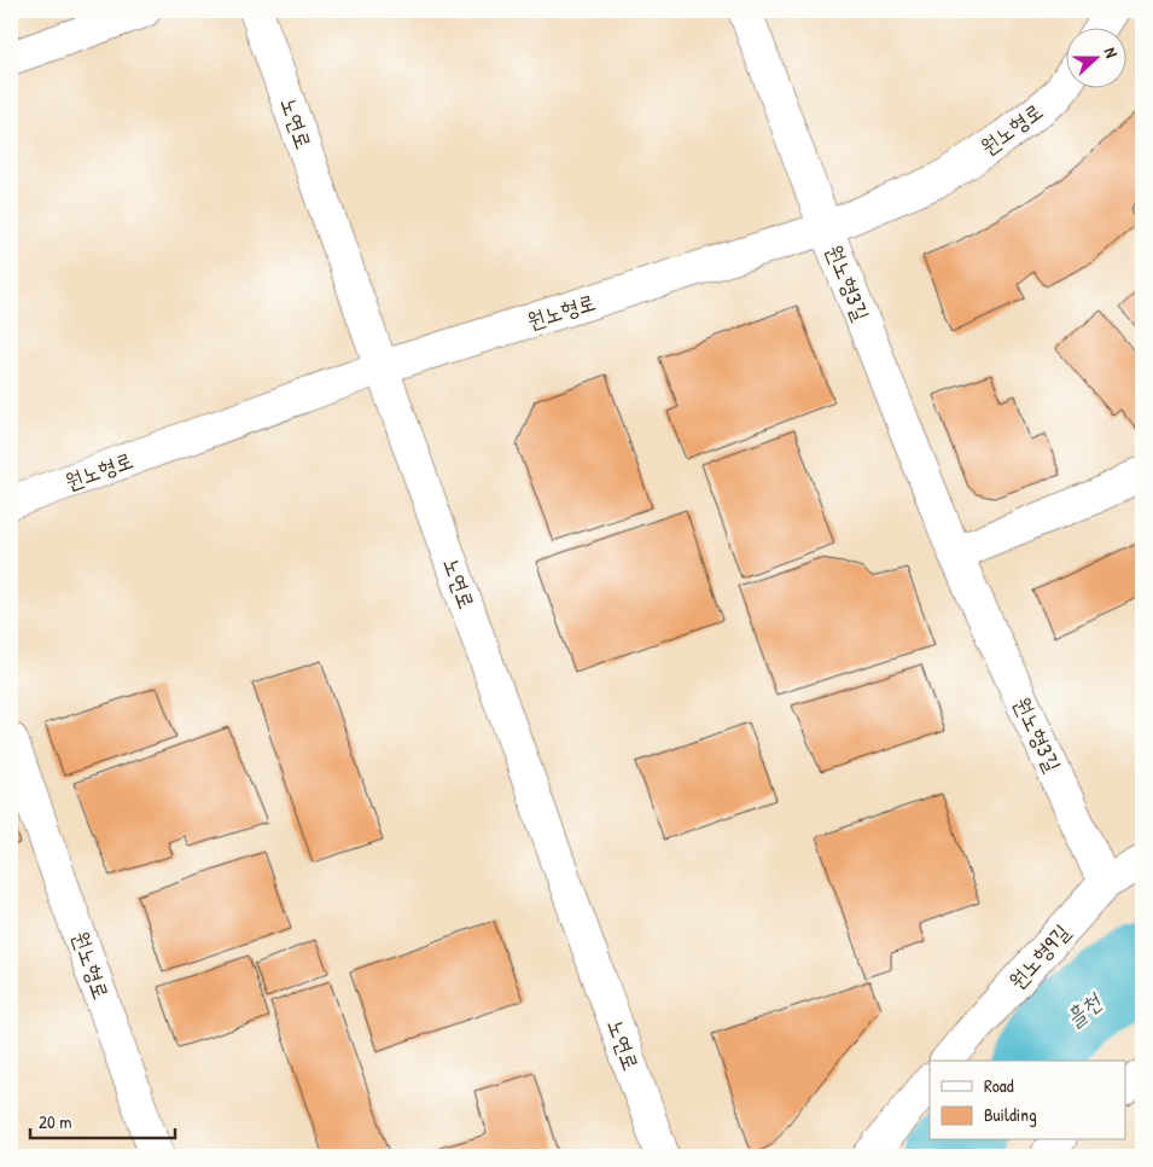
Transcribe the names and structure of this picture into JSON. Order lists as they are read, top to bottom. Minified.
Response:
{"streets":{"street":["노연로","원노형로","원노형3길","원노형9길"]},"crossings":[["노연로","원노형로"],["원노형로","원노형3길"],["원노형3길","원노형9길"]],"water":["흘천"],"legend":["Road","Building"],"scale_bar":"20 m","north":"right"}
